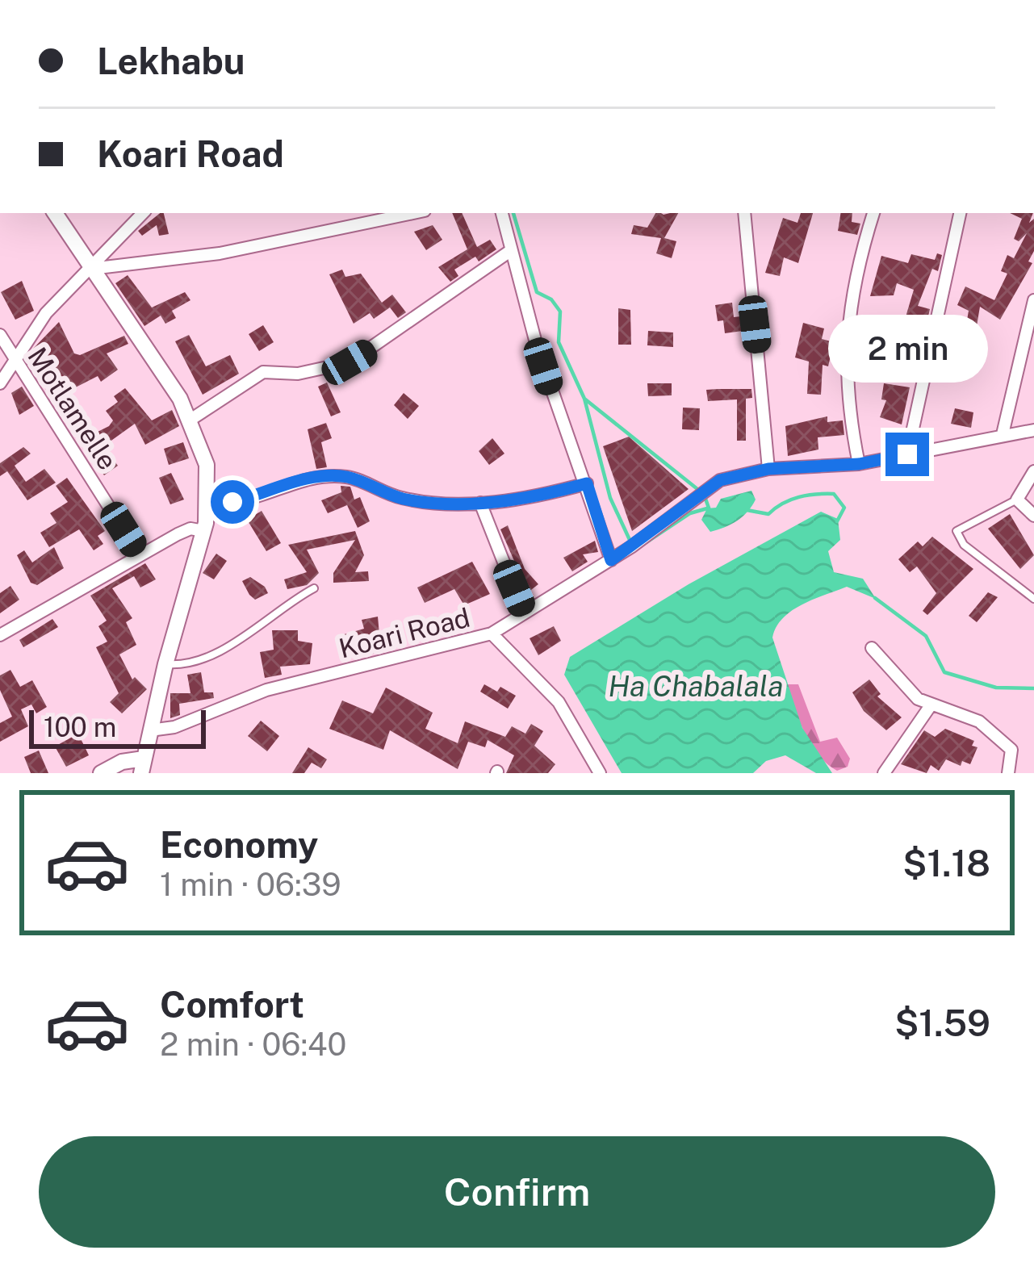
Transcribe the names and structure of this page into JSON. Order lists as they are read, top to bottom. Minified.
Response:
{"streets":{"street":["Motlamelle","Koari Road"]},"water":["Ha Chabalala"],"scale_bar":"100 m","page":{"banner":["Lekhabu","Koari Road"],"bubble":"2 min","scale":"100 m","list":[{"name":"Economy","note":"1 min · 06:39","value":"$1.18"},{"name":"Comfort","note":"2 min · 06:40","value":"$1.59"}],"buttons":"Confirm"}}
